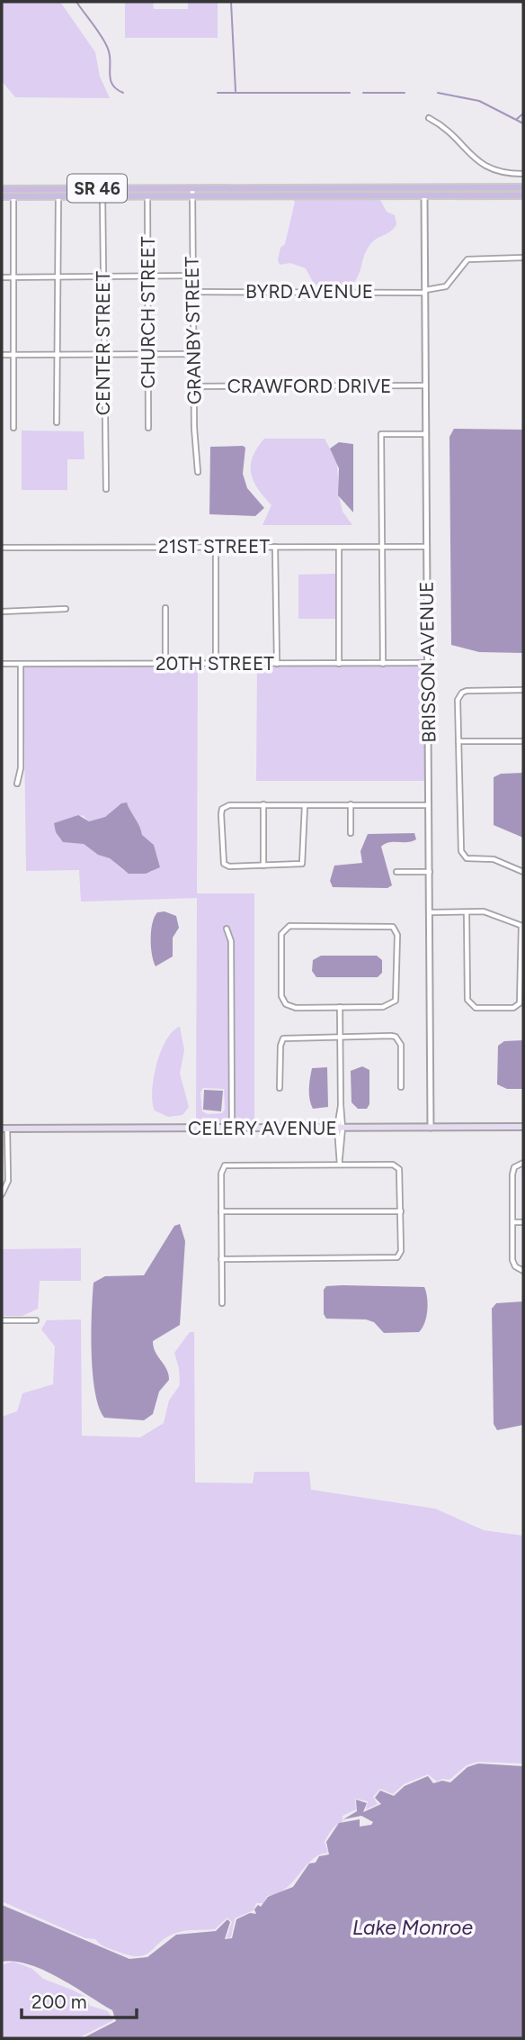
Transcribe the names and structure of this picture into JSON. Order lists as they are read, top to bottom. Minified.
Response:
{"streets":{"main road":["SR 46","CELERY AVENUE"],"street":["BYRD AVENUE","CHURCH STREET","GRANBY STREET","CENTER STREET","CRAWFORD DRIVE","21ST STREET","BRISSON AVENUE","20TH STREET"]},"crossings":[["SR 46","CHURCH STREET"],["SR 46","GRANBY STREET"],["SR 46","CENTER STREET"],["SR 46","BRISSON AVENUE"],["BYRD AVENUE","GRANBY STREET"],["BYRD AVENUE","BRISSON AVENUE"],["GRANBY STREET","CRAWFORD DRIVE"],["CRAWFORD DRIVE","BRISSON AVENUE"],["21ST STREET","BRISSON AVENUE"],["BRISSON AVENUE","20TH STREET"],["BRISSON AVENUE","CELERY AVENUE"]],"water":["Lake Monroe"],"scale_bar":"200 m"}
